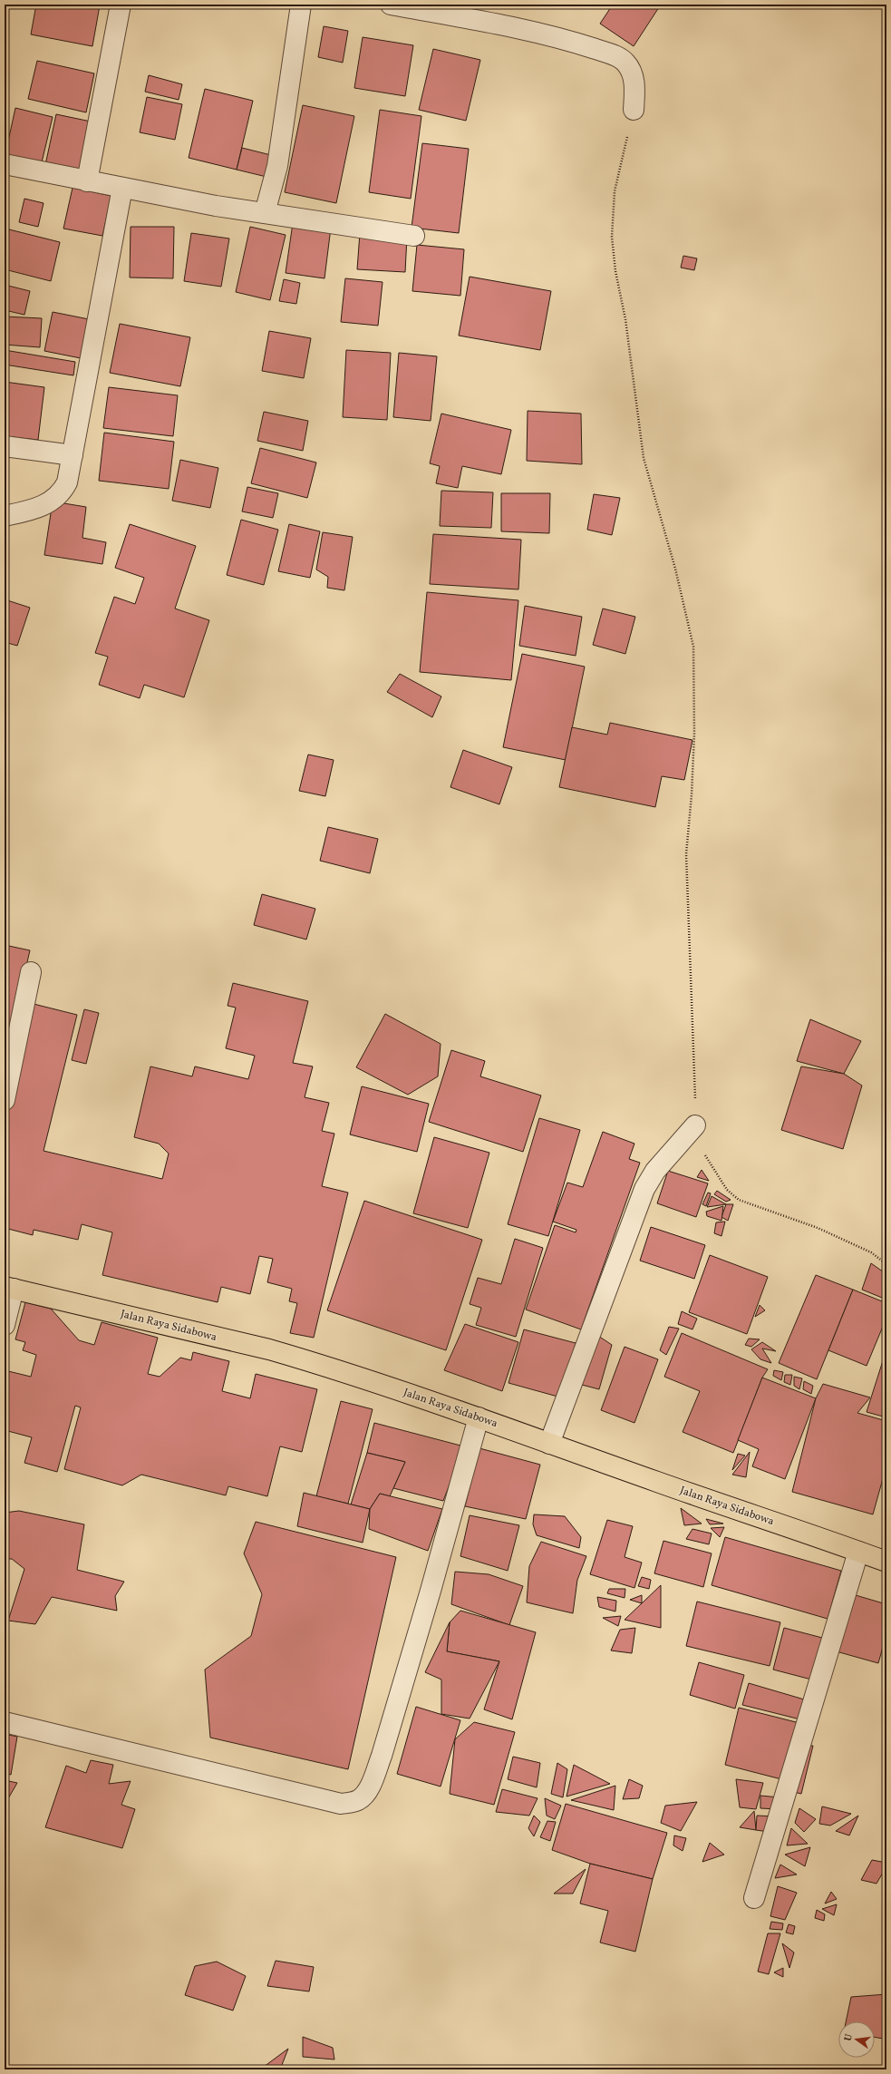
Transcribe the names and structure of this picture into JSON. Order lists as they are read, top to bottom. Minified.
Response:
{"streets":{"highway":["Jalan Raya Sidabowa"]},"north":"left"}
